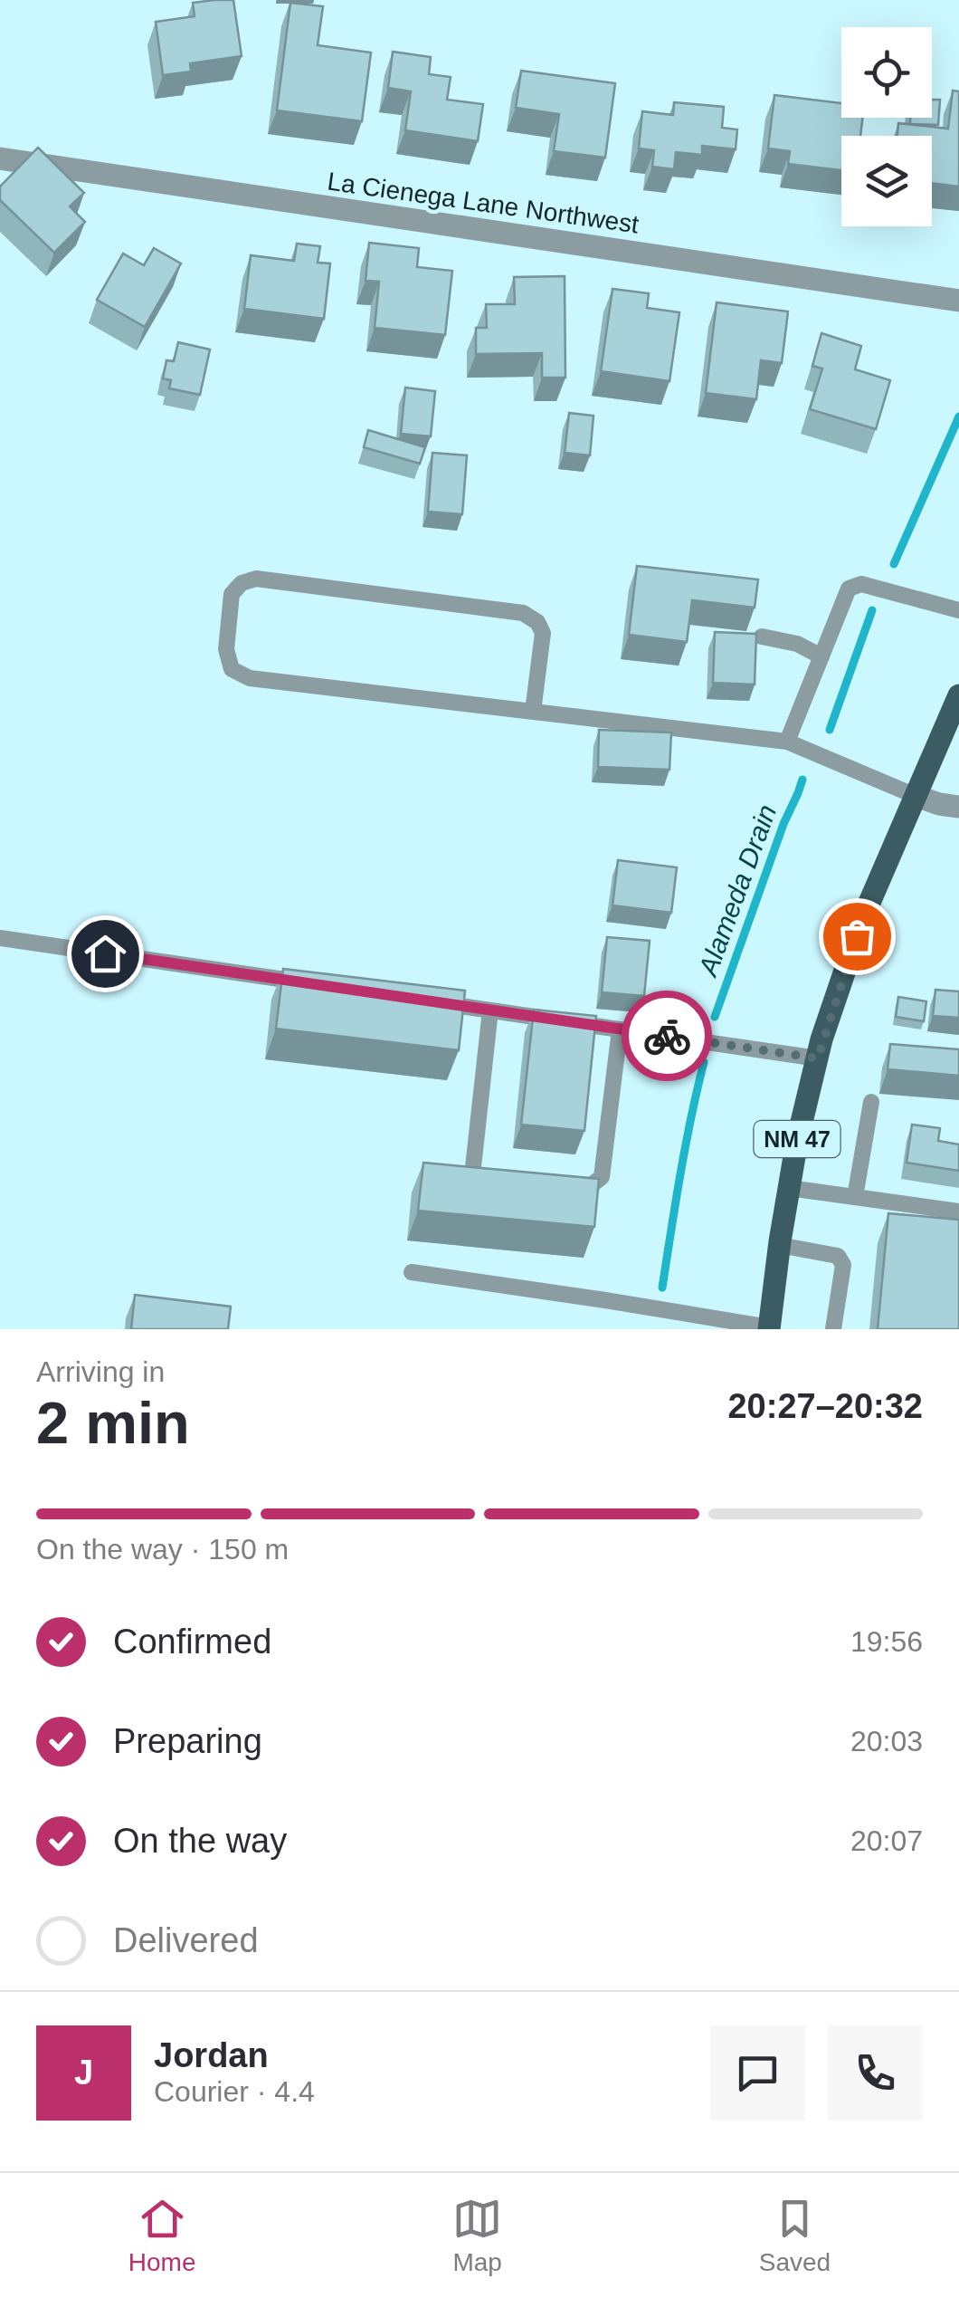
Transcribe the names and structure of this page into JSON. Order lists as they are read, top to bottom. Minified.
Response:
{"streets":{"main road":["NM 47"],"street":["La Cienega Lane Northwest"]},"water":["Alameda Drain"],"page":{"heading":["2 min","Arriving in","20:27–20:32"],"panel":["Jordan","Courier · 4.4"],"bar":"On the way · 150 m","list":[["Confirmed","19:56"],["Preparing","20:03"],["On the way","20:07"],"Delivered"],"round":"J","tabs":["Home","Map","Saved"]}}
